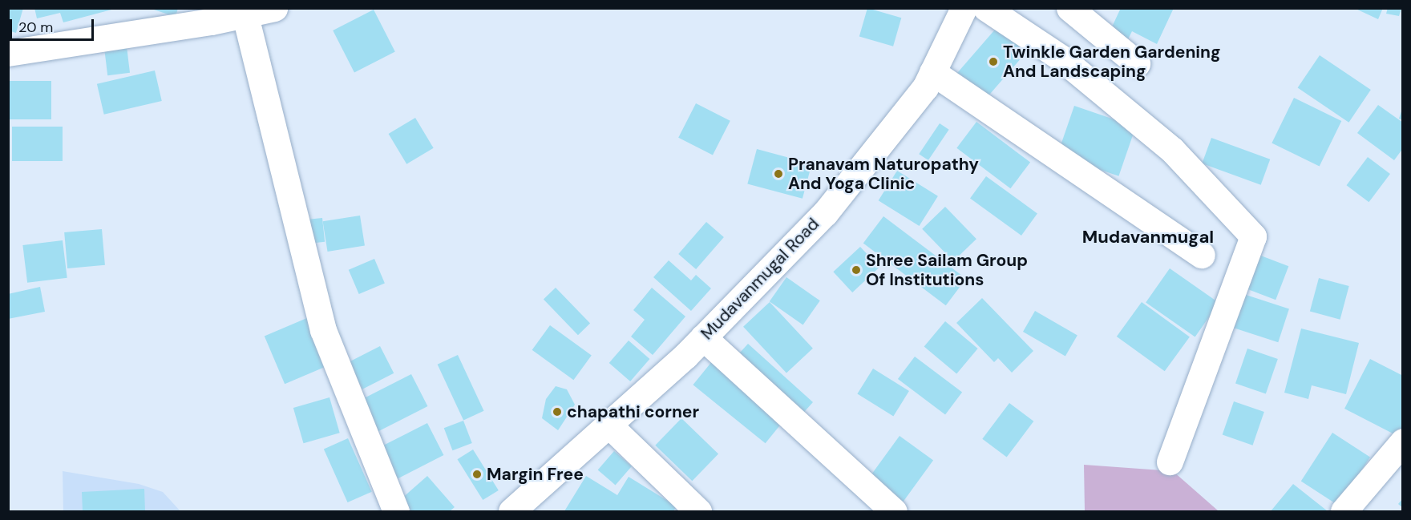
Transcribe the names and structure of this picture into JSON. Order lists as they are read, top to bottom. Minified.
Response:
{"streets":{"street":["Mudavanmugal Road"]},"districts":["Mudavanmugal"],"places":["Twinkle Garden Gardening And Landscaping","Pranavam Naturopathy And Yoga Clinic","Shree Sailam Group Of Institutions","chapathi corner","Margin Free"],"scale_bar":"20 m"}
